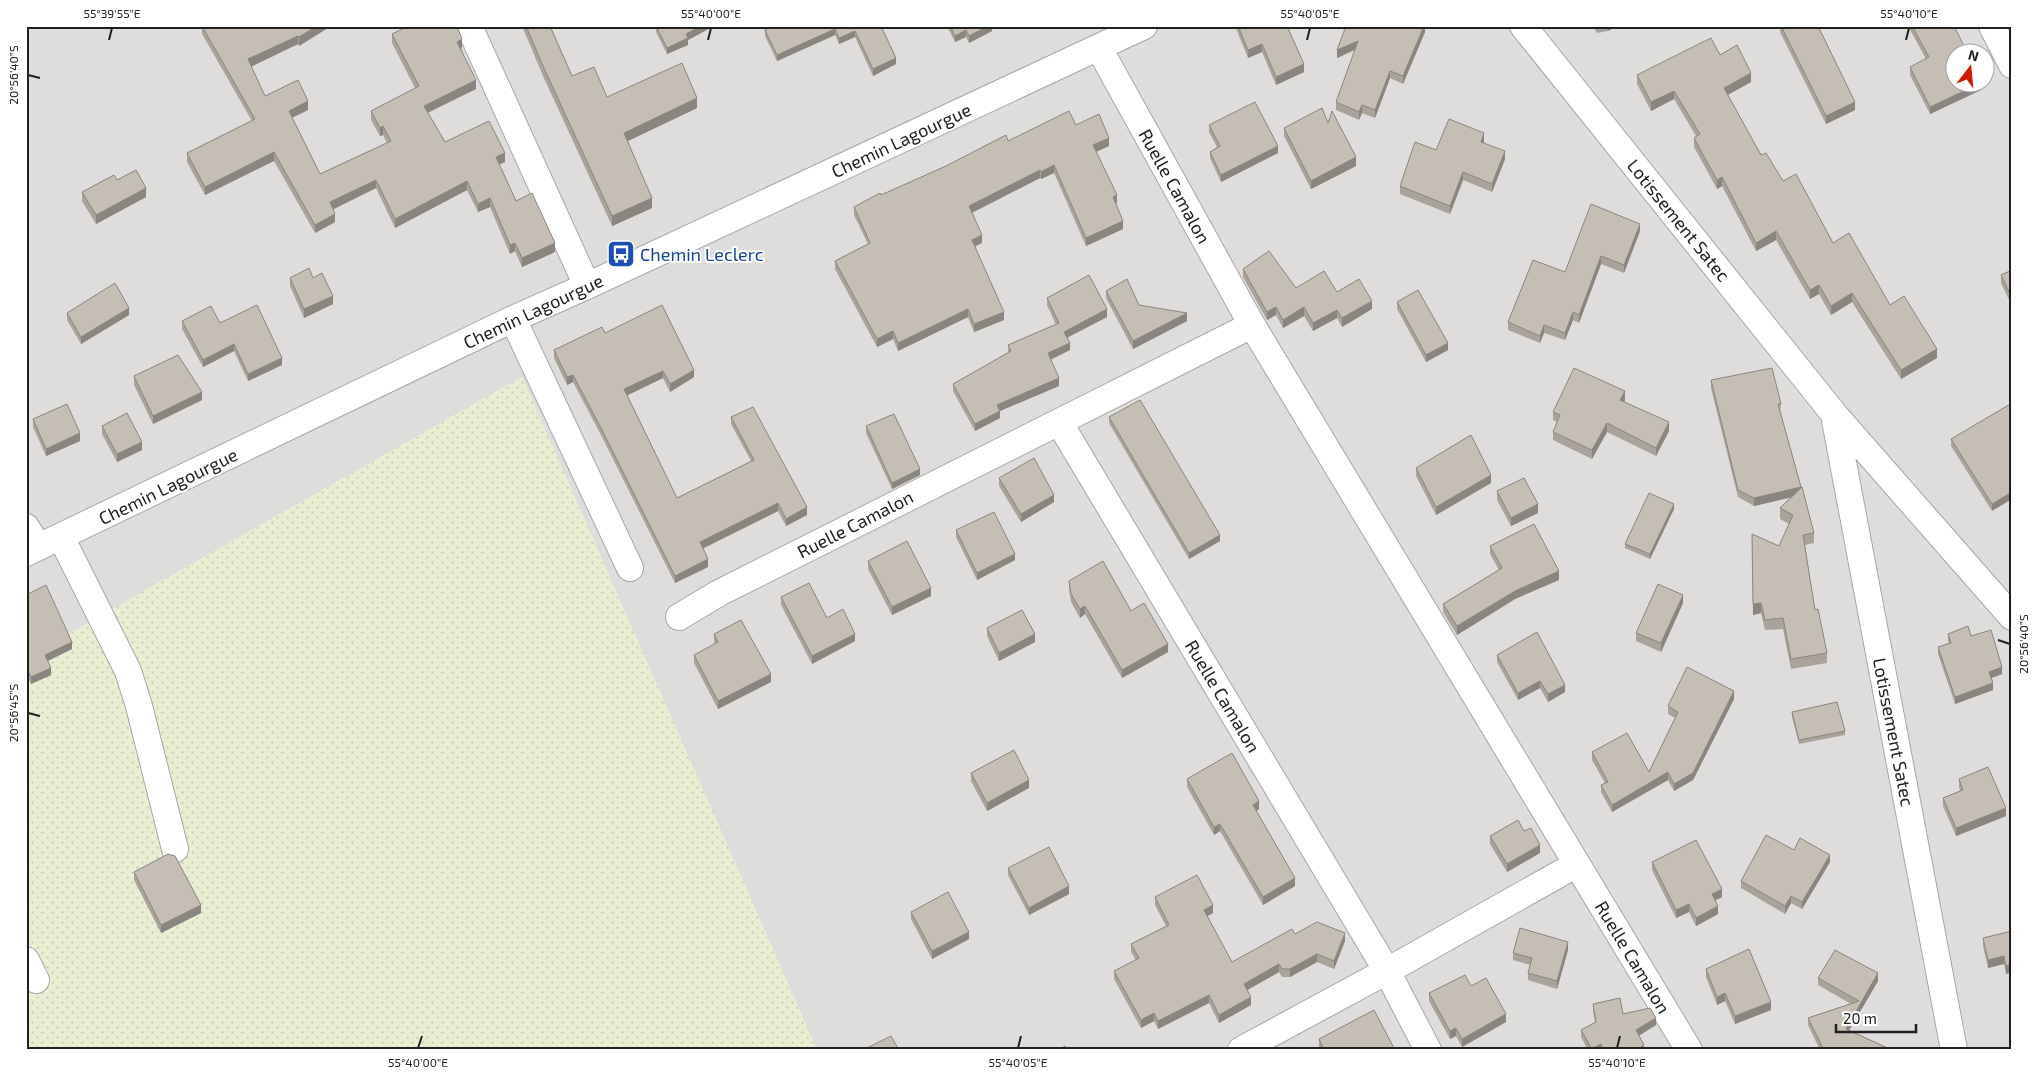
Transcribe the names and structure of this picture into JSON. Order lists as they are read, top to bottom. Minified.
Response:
{"streets":{"street":["Chemin Lagourgue","Ruelle Camalon","Lotissement Satec"]},"crossings":[["Chemin Lagourgue","Ruelle Camalon"]],"places":{"bus stop":["Chemin Leclerc"]},"scale_bar":"20 m","north":"top","coordinates":["55°39'55\"E","55°40'00\"E","55°40'05\"E","55°40'10\"E","20°56'40\"S","20°56'45\"S"]}
